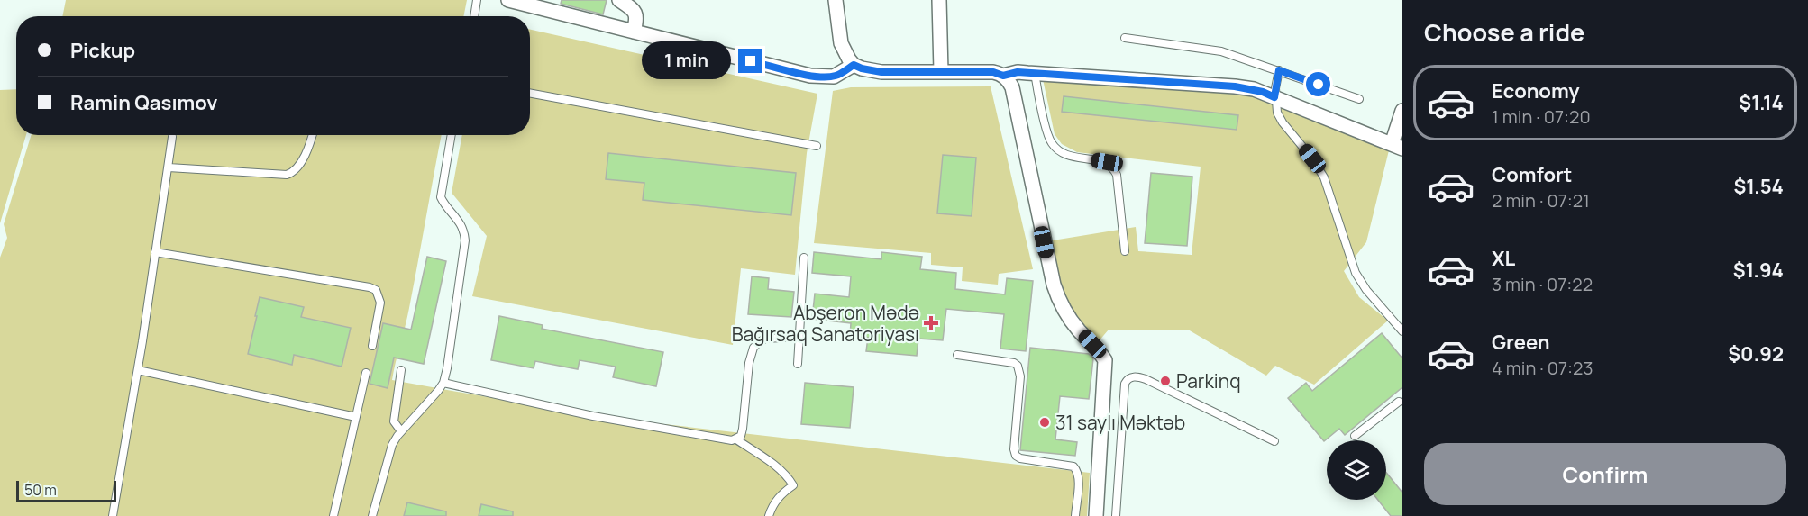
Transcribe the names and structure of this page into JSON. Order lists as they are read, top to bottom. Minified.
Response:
{"places":{"health":["Abşeron Mədə Bağırsaq Sanatoriyası"],"other":["Parkinq","31 saylı Məktəb"]},"scale_bar":"50 m","page":{"heading":"Choose a ride","banner":["Pickup","Ramin Qasımov"],"bubble":"1 min","list":[{"name":"Economy","note":"1 min · 07:20","value":"$1.14"},{"name":"Comfort","note":"2 min · 07:21","value":"$1.54"},{"name":"XL","note":"3 min · 07:22","value":"$1.94"},{"name":"Green","note":"4 min · 07:23","value":"$0.92"}],"buttons":"Confirm","scale":"50 m"}}
